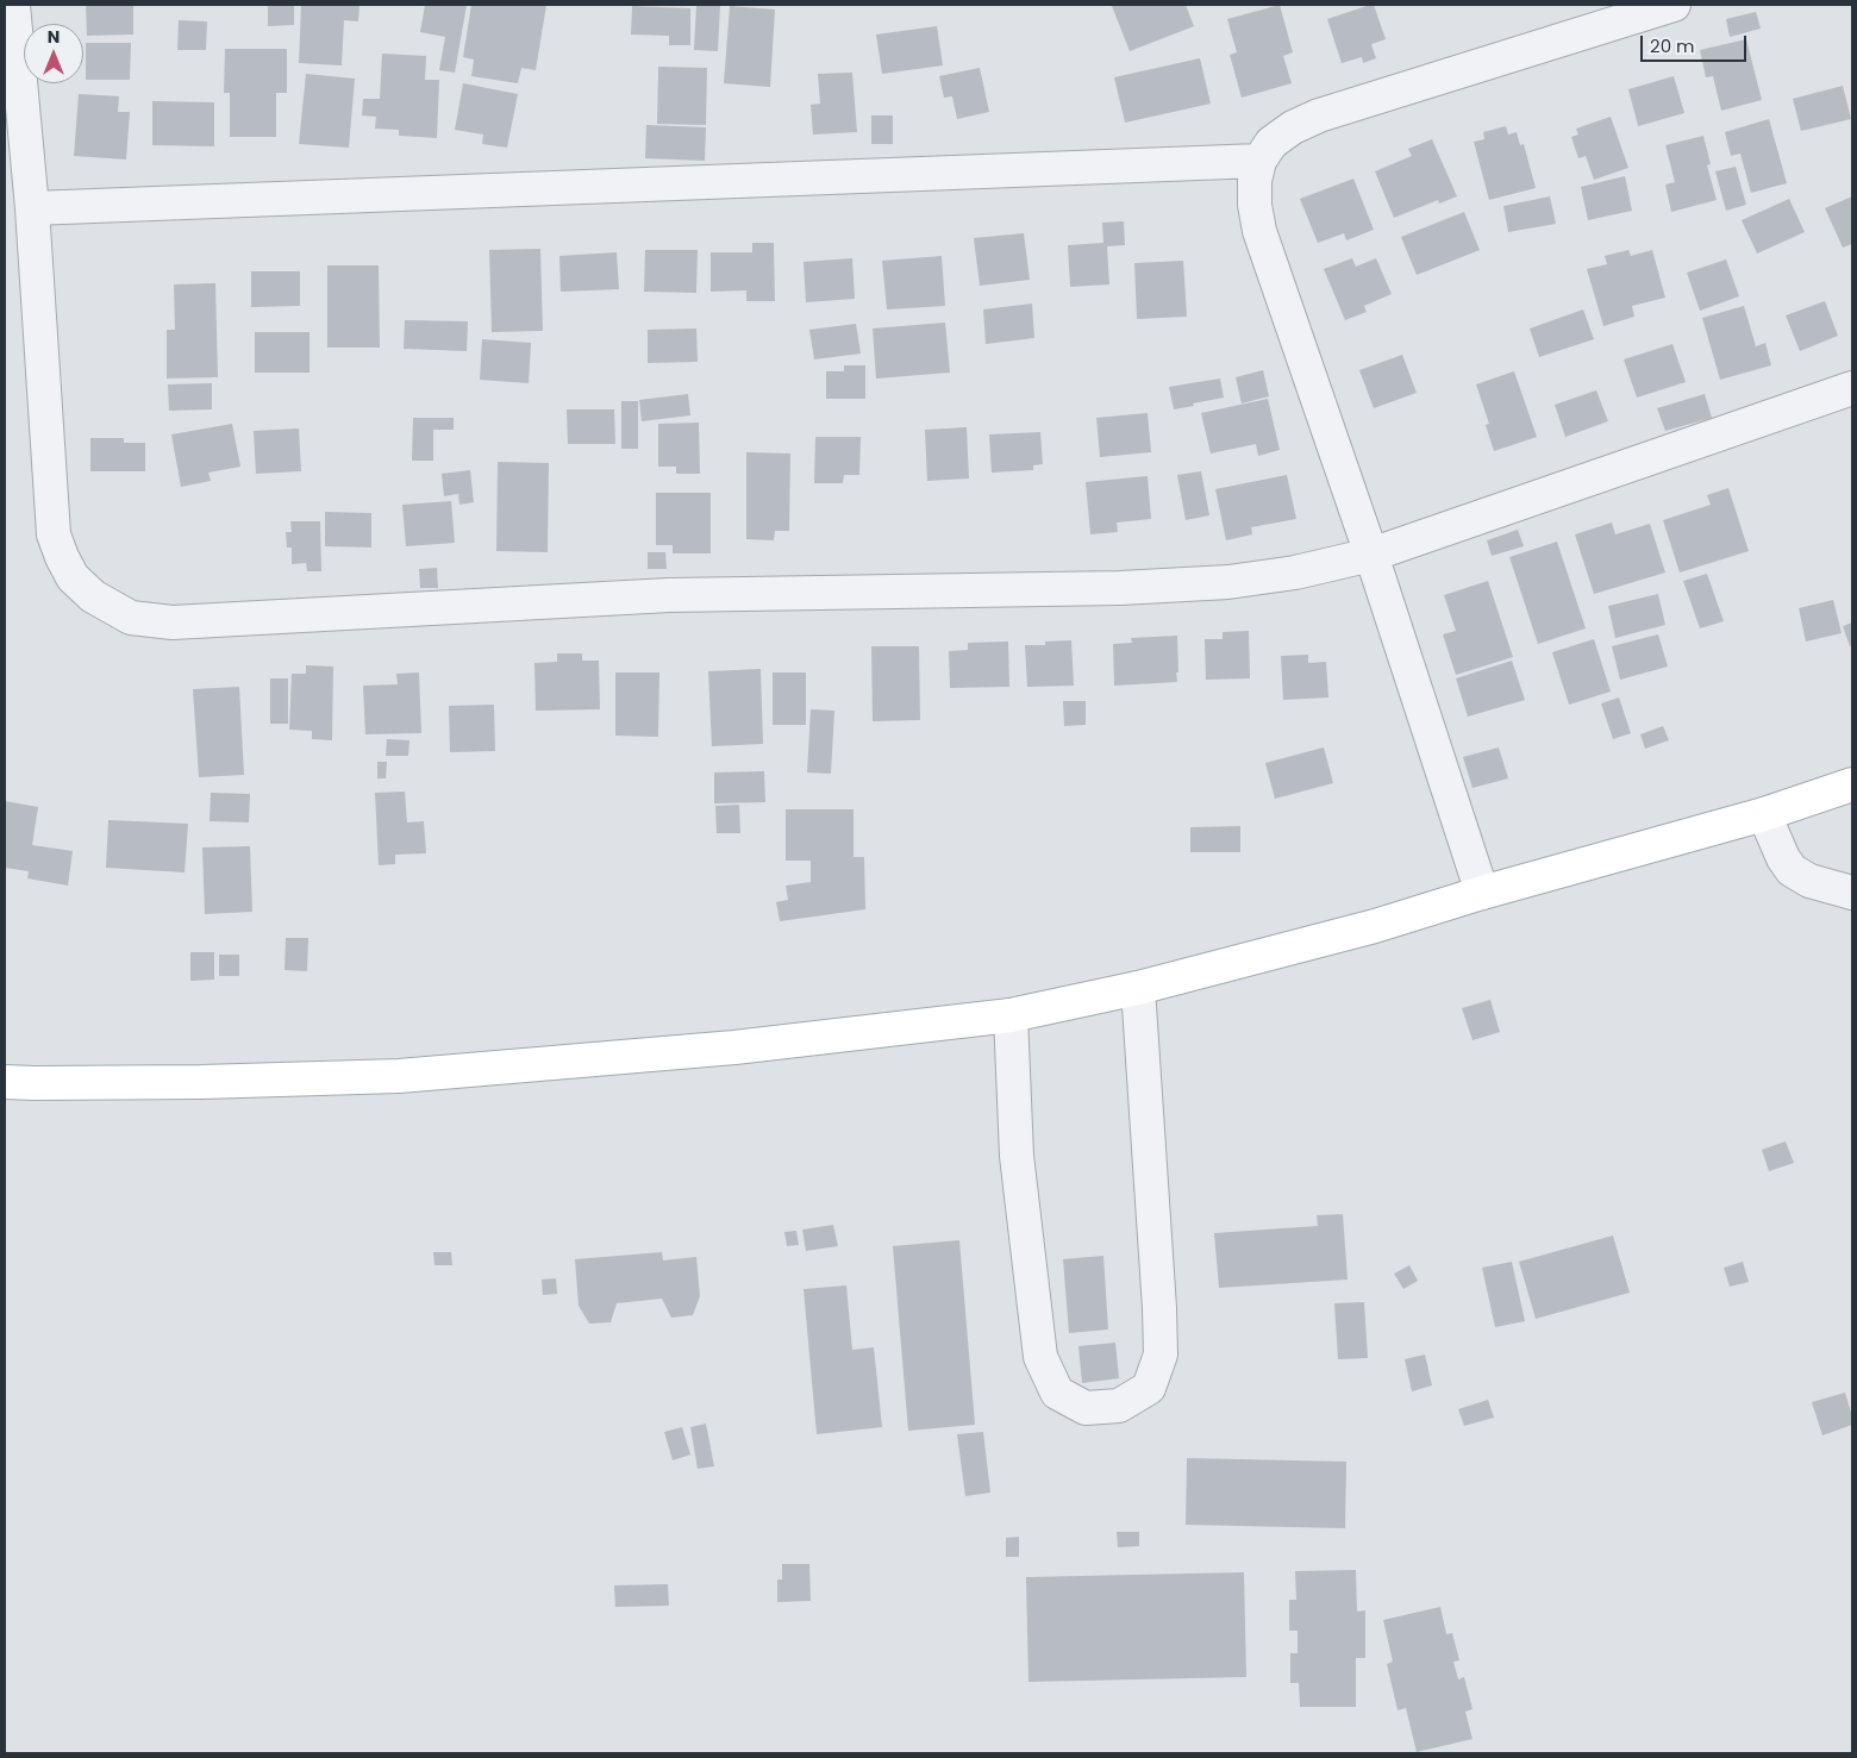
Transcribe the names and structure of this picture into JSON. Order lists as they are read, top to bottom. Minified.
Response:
{"scale_bar":"20 m","north":"top"}
